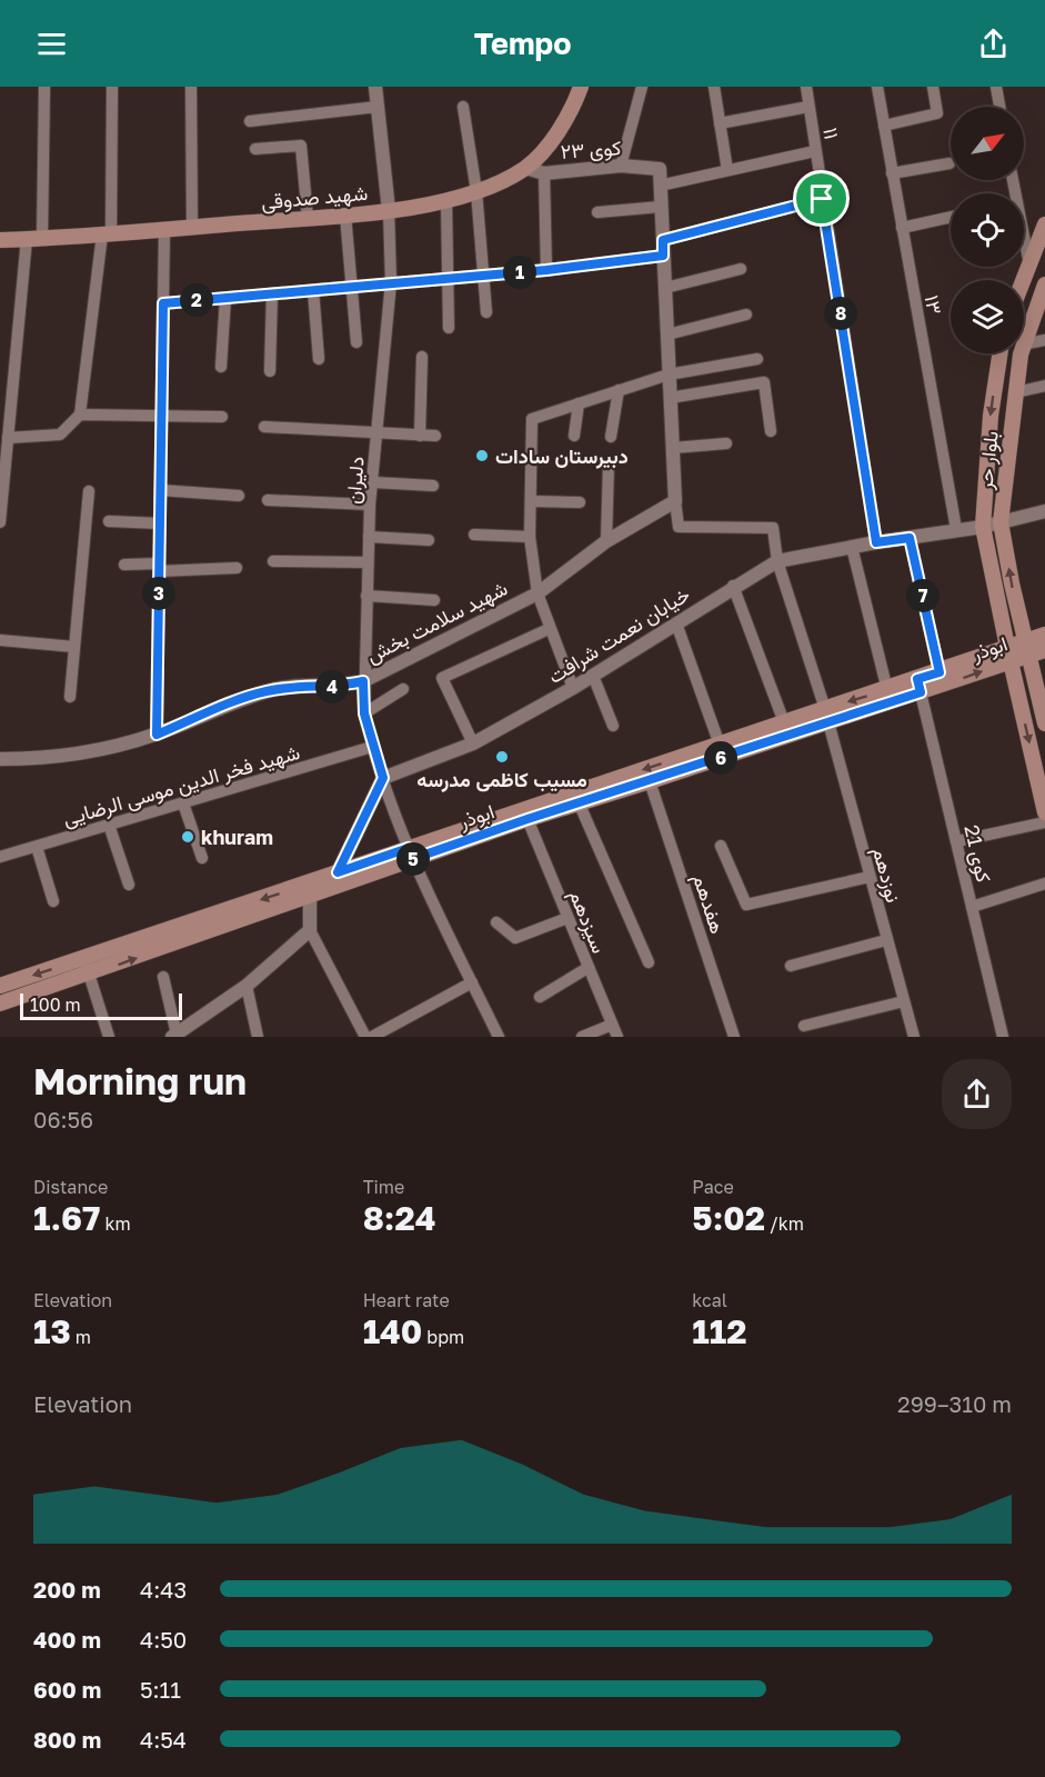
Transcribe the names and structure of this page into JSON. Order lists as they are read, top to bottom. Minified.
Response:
{"streets":{"main road":["شهید صدوقی","بلوار حر","ابوذر"],"street":["۱۱","کوی ۲۳","۱۳","دلیران","شهید سلامت بخش","خیابان نعمت شرافت","شهید فخر الدین موسی الرضایی","کوی 21","نوزدهم","هفدهم","سیزدهم"]},"crossings":[["۱۱","خیابان نعمت شرافت"],["کوی ۲۳","شهید صدوقی"],["شهید صدوقی","دلیران"],["۱۳","خیابان نعمت شرافت"],["بلوار حر","خیابان نعمت شرافت"],["بلوار حر","ابوذر"],["دلیران","شهید سلامت بخش"],["دلیران","خیابان نعمت شرافت"],["دلیران","ابوذر"],["دلیران","شهید فخر الدین موسی الرضایی"],["شهید سلامت بخش","نوزدهم"],["خیابان نعمت شرافت","نوزدهم"],["ابوذر","کوی 21"],["ابوذر","نوزدهم"],["ابوذر","هفدهم"],["ابوذر","سیزدهم"]],"places":["دبیرستان سادات","مسیب کاظمی مدرسه","khuram"],"scale_bar":"100 m","north":"top right","page":{"header":"Tempo","pins":["1","2","8","3","7","4","6","5"],"scale":"100 m","heading":["Morning run","06:56"],"stats":[["Distance","1.67 km"],["Time","8:24"],["Pace","5:02 /km"],["Elevation","13 m"],["Heart rate","140 bpm"],["kcal","112"]],"chart":["Elevation","299–310 m"],"list":[{"name":"200 m","note":"4:43"},{"name":"400 m","note":"4:50"},{"name":"600 m","note":"5:11"},{"name":"800 m","note":"4:54"}]}}
